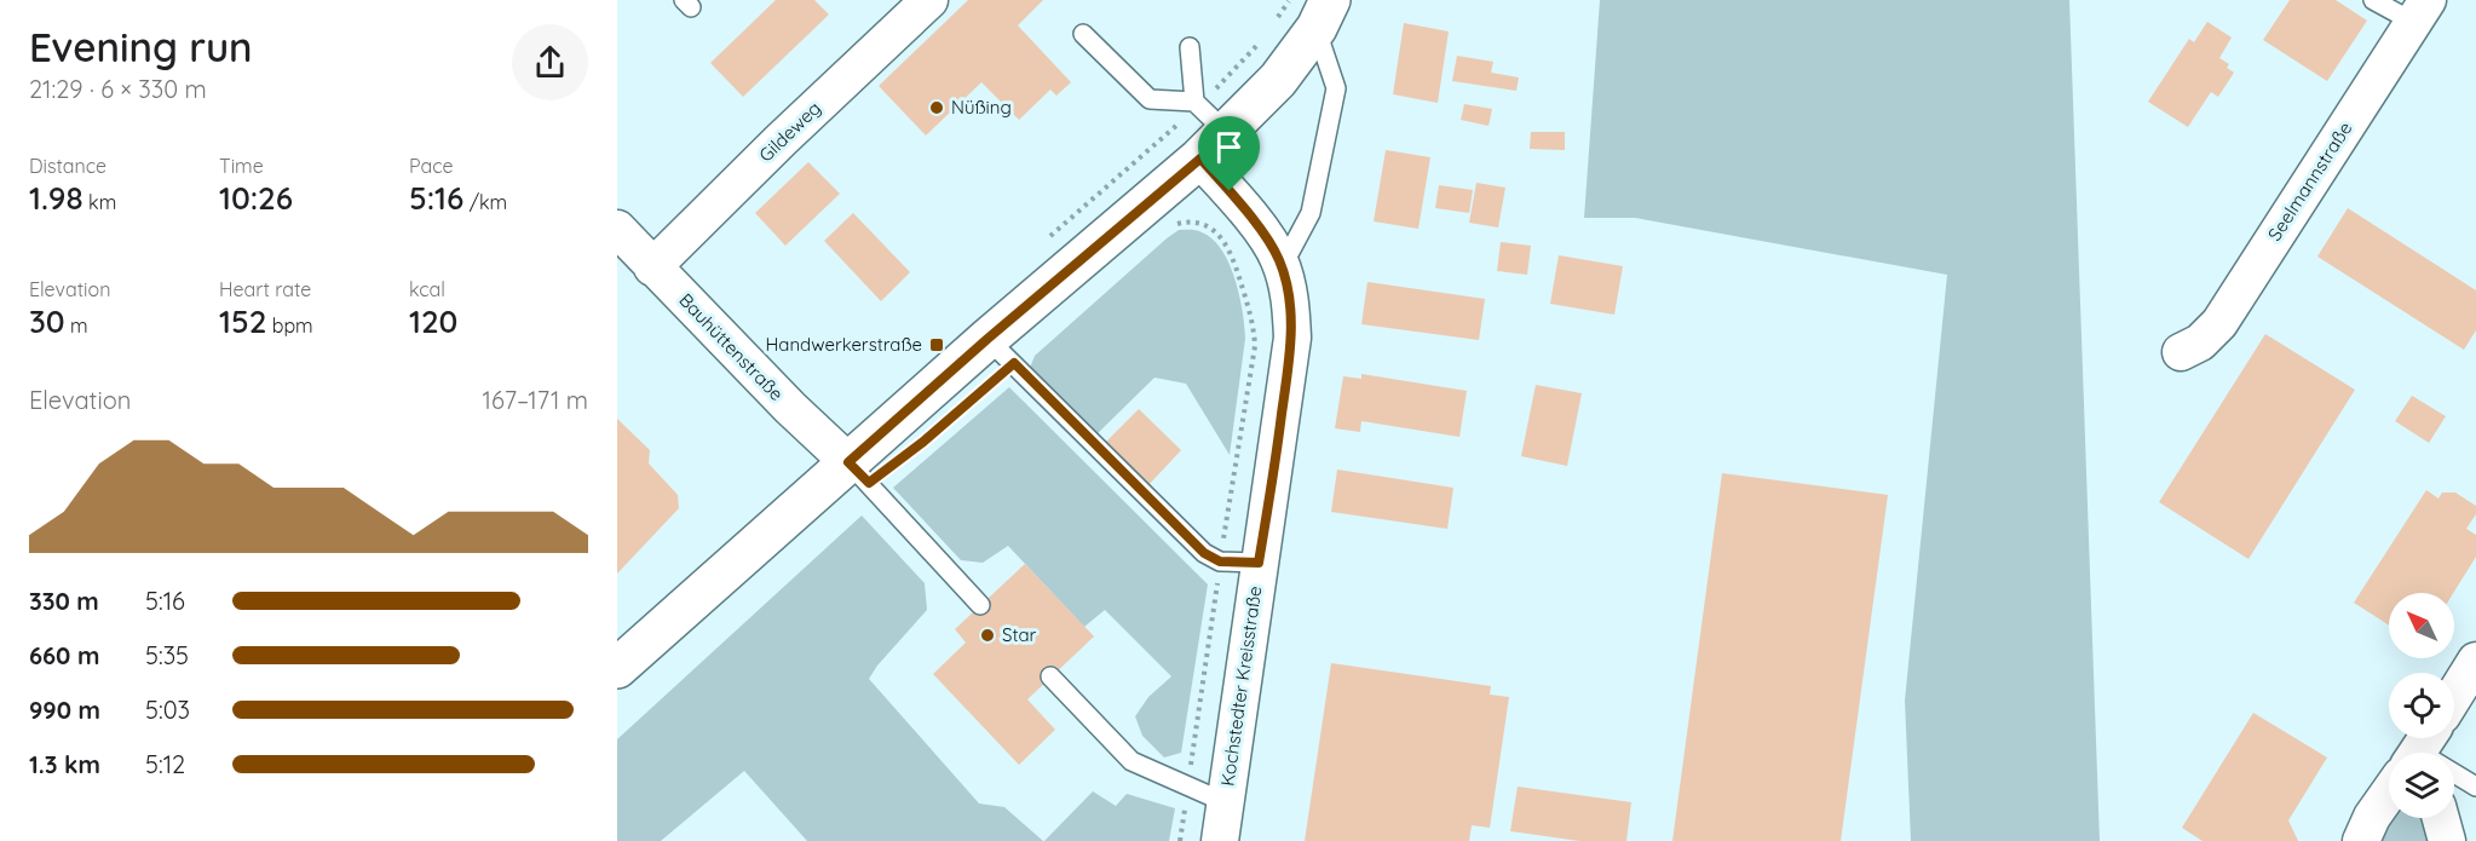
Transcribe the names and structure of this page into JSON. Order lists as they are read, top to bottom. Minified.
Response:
{"streets":{"street":["Gildeweg","Seelmannstraße","Bauhüttenstraße","Kochstedter Kreisstraße"]},"crossings":[["Gildeweg","Bauhüttenstraße"]],"places":{"other":["Nüßing","Star"],"transit":["Handwerkerstraße"]},"north":"top left","page":{"heading":["Evening run","21:29 · 6 × 330 m"],"stats":[["Distance","1.98 km"],["Time","10:26"],["Pace","5:16 /km"],["Elevation","30 m"],["Heart rate","152 bpm"],["kcal","120"]],"chart":["Elevation","167–171 m"],"list":[{"name":"330 m","note":"5:16"},{"name":"660 m","note":"5:35"},{"name":"990 m","note":"5:03"},{"name":"1.3 km","note":"5:12"}]}}
